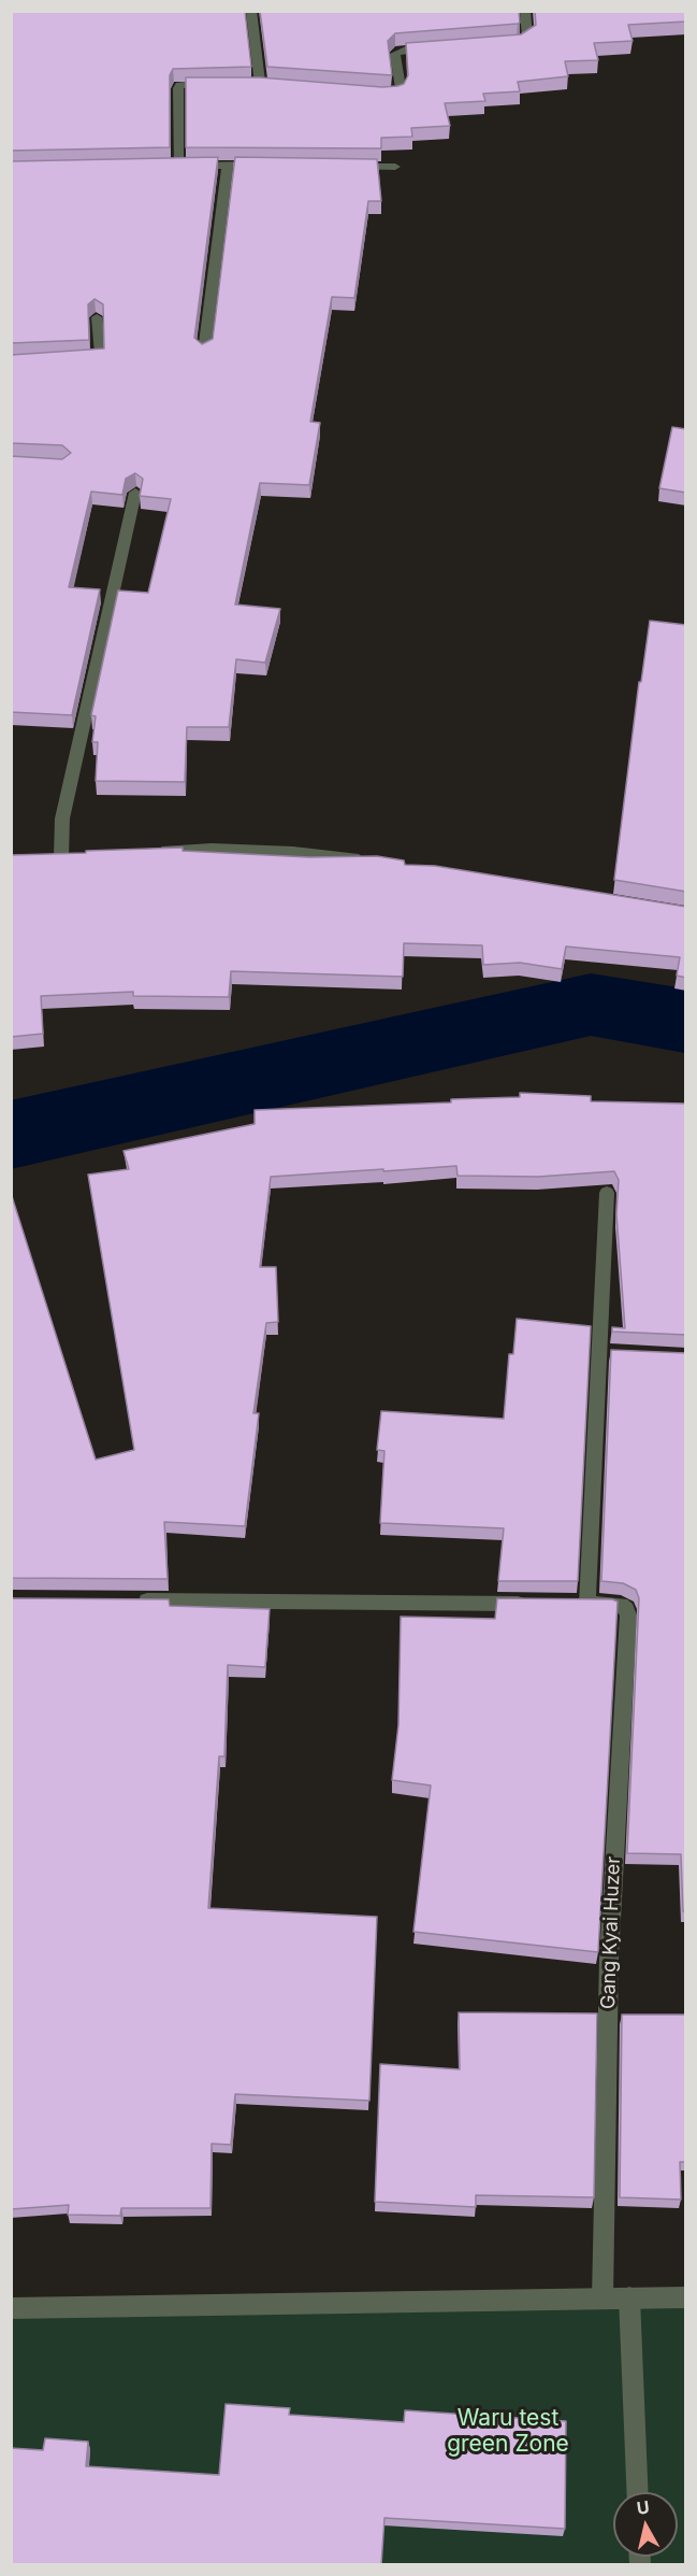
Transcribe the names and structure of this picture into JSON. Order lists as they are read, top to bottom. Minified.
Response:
{"streets":{"street":["Gang Kyai Huzer"]},"parks":["Waru test green Zone"],"north":"top"}
